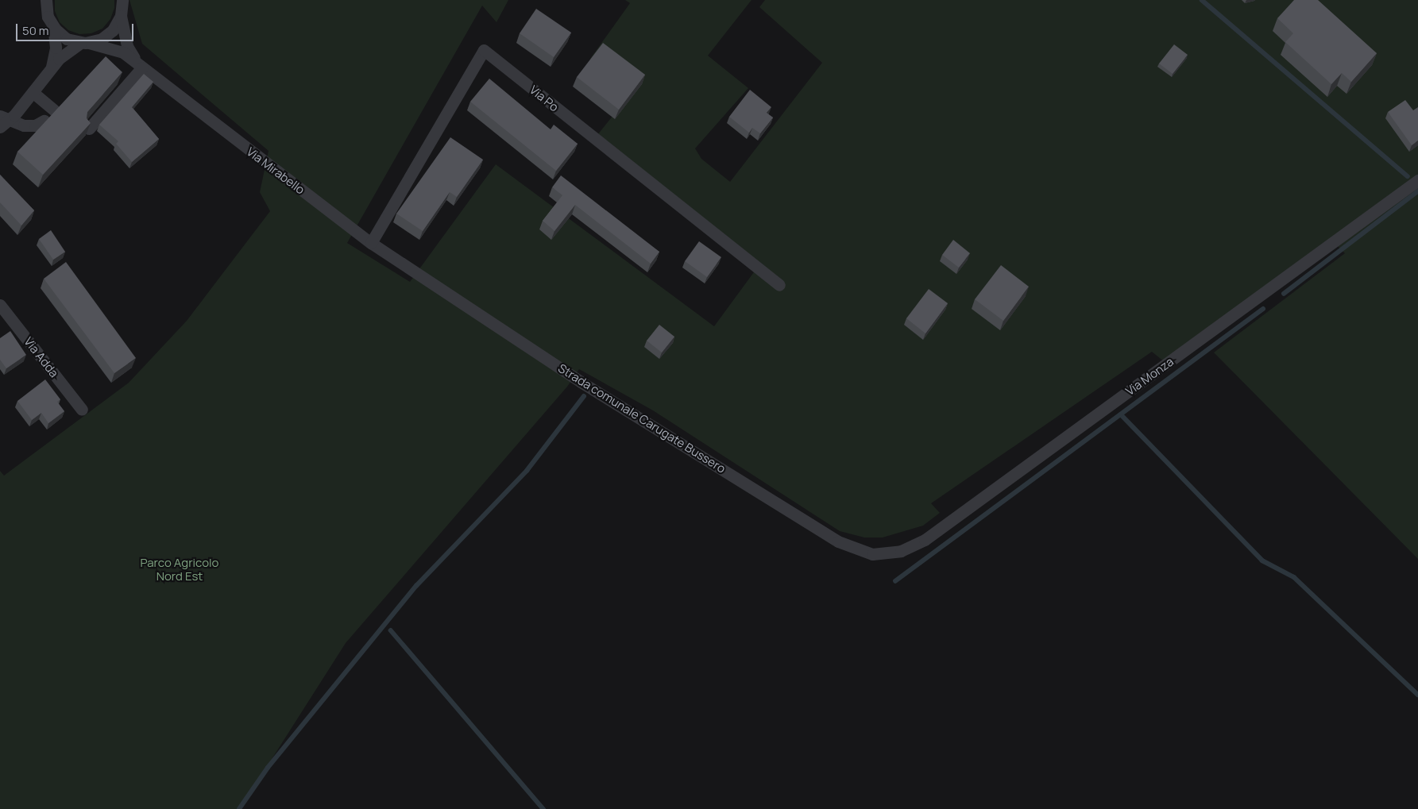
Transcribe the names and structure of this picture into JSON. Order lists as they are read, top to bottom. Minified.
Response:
{"streets":{"street":["Via Po","Via Mirabello","Via Adda","Via Monza","Strada comunale Carugate Bussero"]},"crossings":[["Via Po","Via Mirabello"],["Via Mirabello","Strada comunale Carugate Bussero"],["Via Monza","Strada comunale Carugate Bussero"]],"parks":["Parco Agricolo Nord Est"],"scale_bar":"50 m"}
